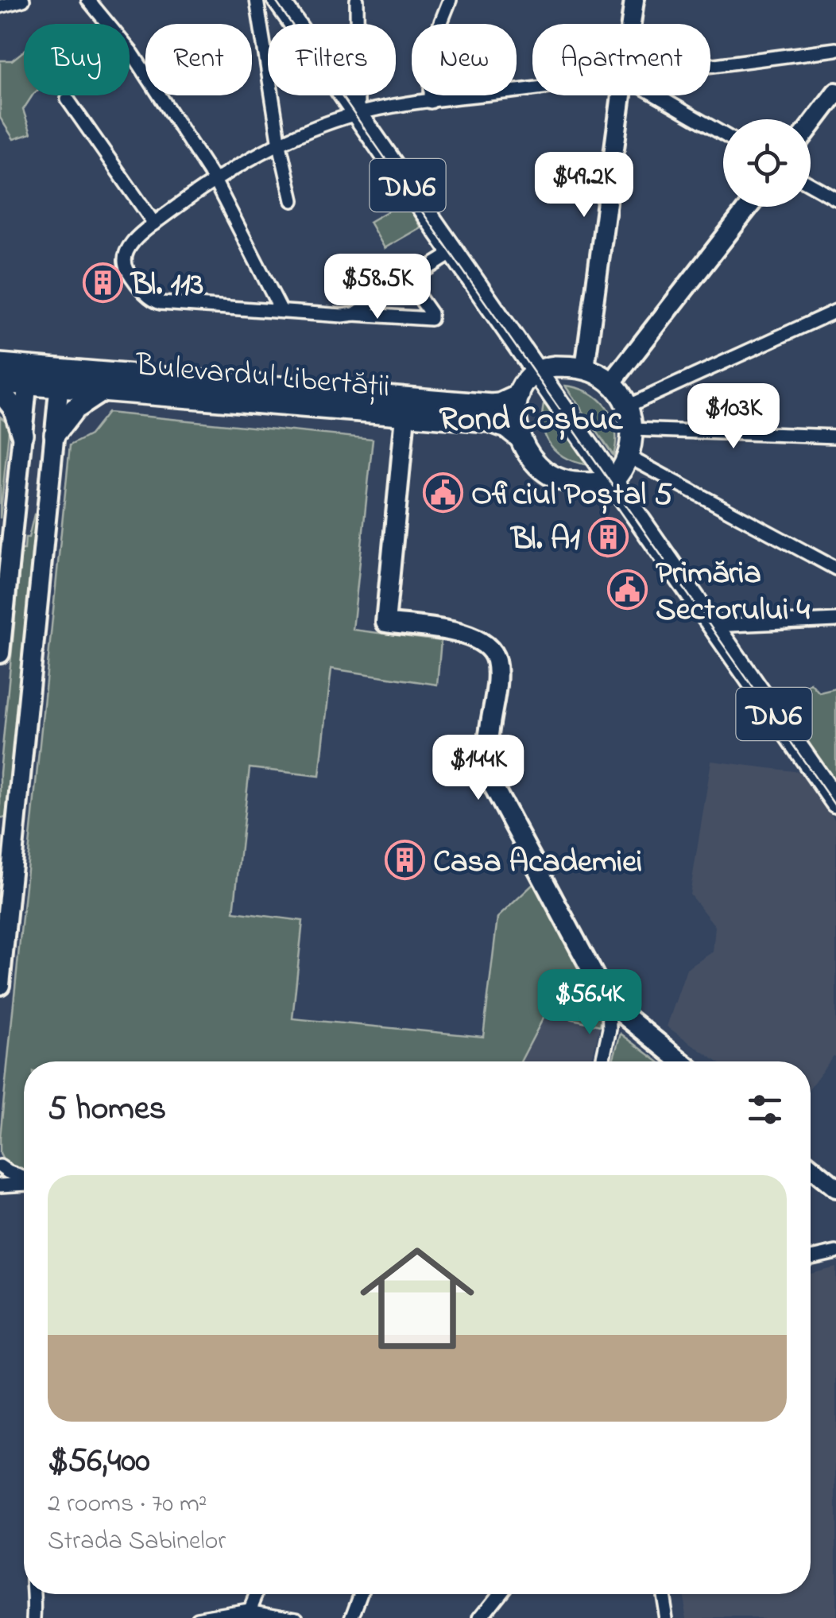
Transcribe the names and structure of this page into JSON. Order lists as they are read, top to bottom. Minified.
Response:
{"streets":{"main road":["DN6","Bulevardul Libertății"]},"districts":["Rond Coșbuc"],"places":{"building":["Bl. 113","Bl. A1","Casa Academiei"],"public building":["Oficiul Poștal 5","Primăria Sectorului 4"]},"page":{"chip":["Buy","Rent","Filters","New","Apartment"],"price":["$49.2K","$58.5K","$103K","$144K","$56.4K"],"heading":"5 homes","list":[{"name":"$56,400","note":"2 rooms · 70 m² · Strada Sabinelor"}]}}
